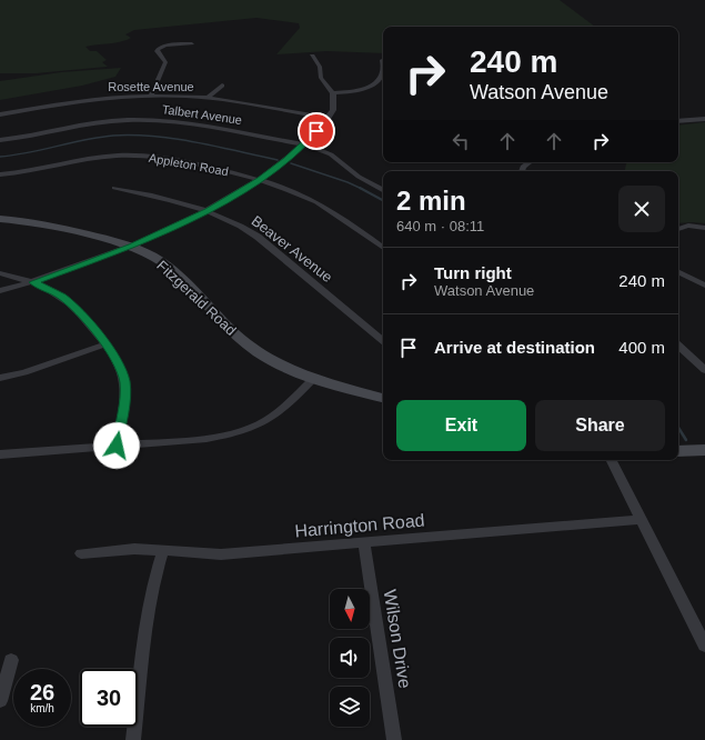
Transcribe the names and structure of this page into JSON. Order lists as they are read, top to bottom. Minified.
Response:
{"streets":{"main road":["Fitzgerald Road"],"street":["Rosette Avenue","Talbert Avenue","Appleton Road","Beaver Avenue","Harrington Road","Wilson Drive"]},"crossings":[["Harrington Road","Wilson Drive"]],"north":"bottom","page":{"turn":["240 m","Watson Avenue"],"heading":["2 min","640 m · 08:11"],"list":[{"name":"Turn right","note":"Watson Avenue","value":"240 m"},{"name":"Arrive at destination","value":"400 m"}],"buttons":["Exit","Share"],"speed":"26 km/h","limit":"30"}}
